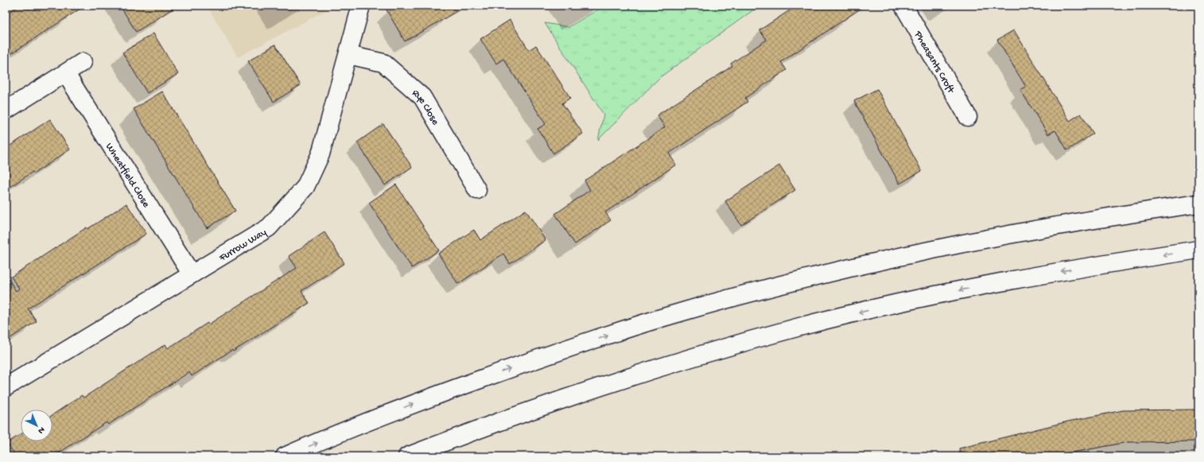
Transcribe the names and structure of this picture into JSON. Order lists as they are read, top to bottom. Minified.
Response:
{"streets":{"main road":["Pheasants Croft","Rye Close","Wheatfield Close","Furrow Way"]},"crossings":[["Rye Close","Furrow Way"],["Wheatfield Close","Furrow Way"]],"north":"bottom right"}
